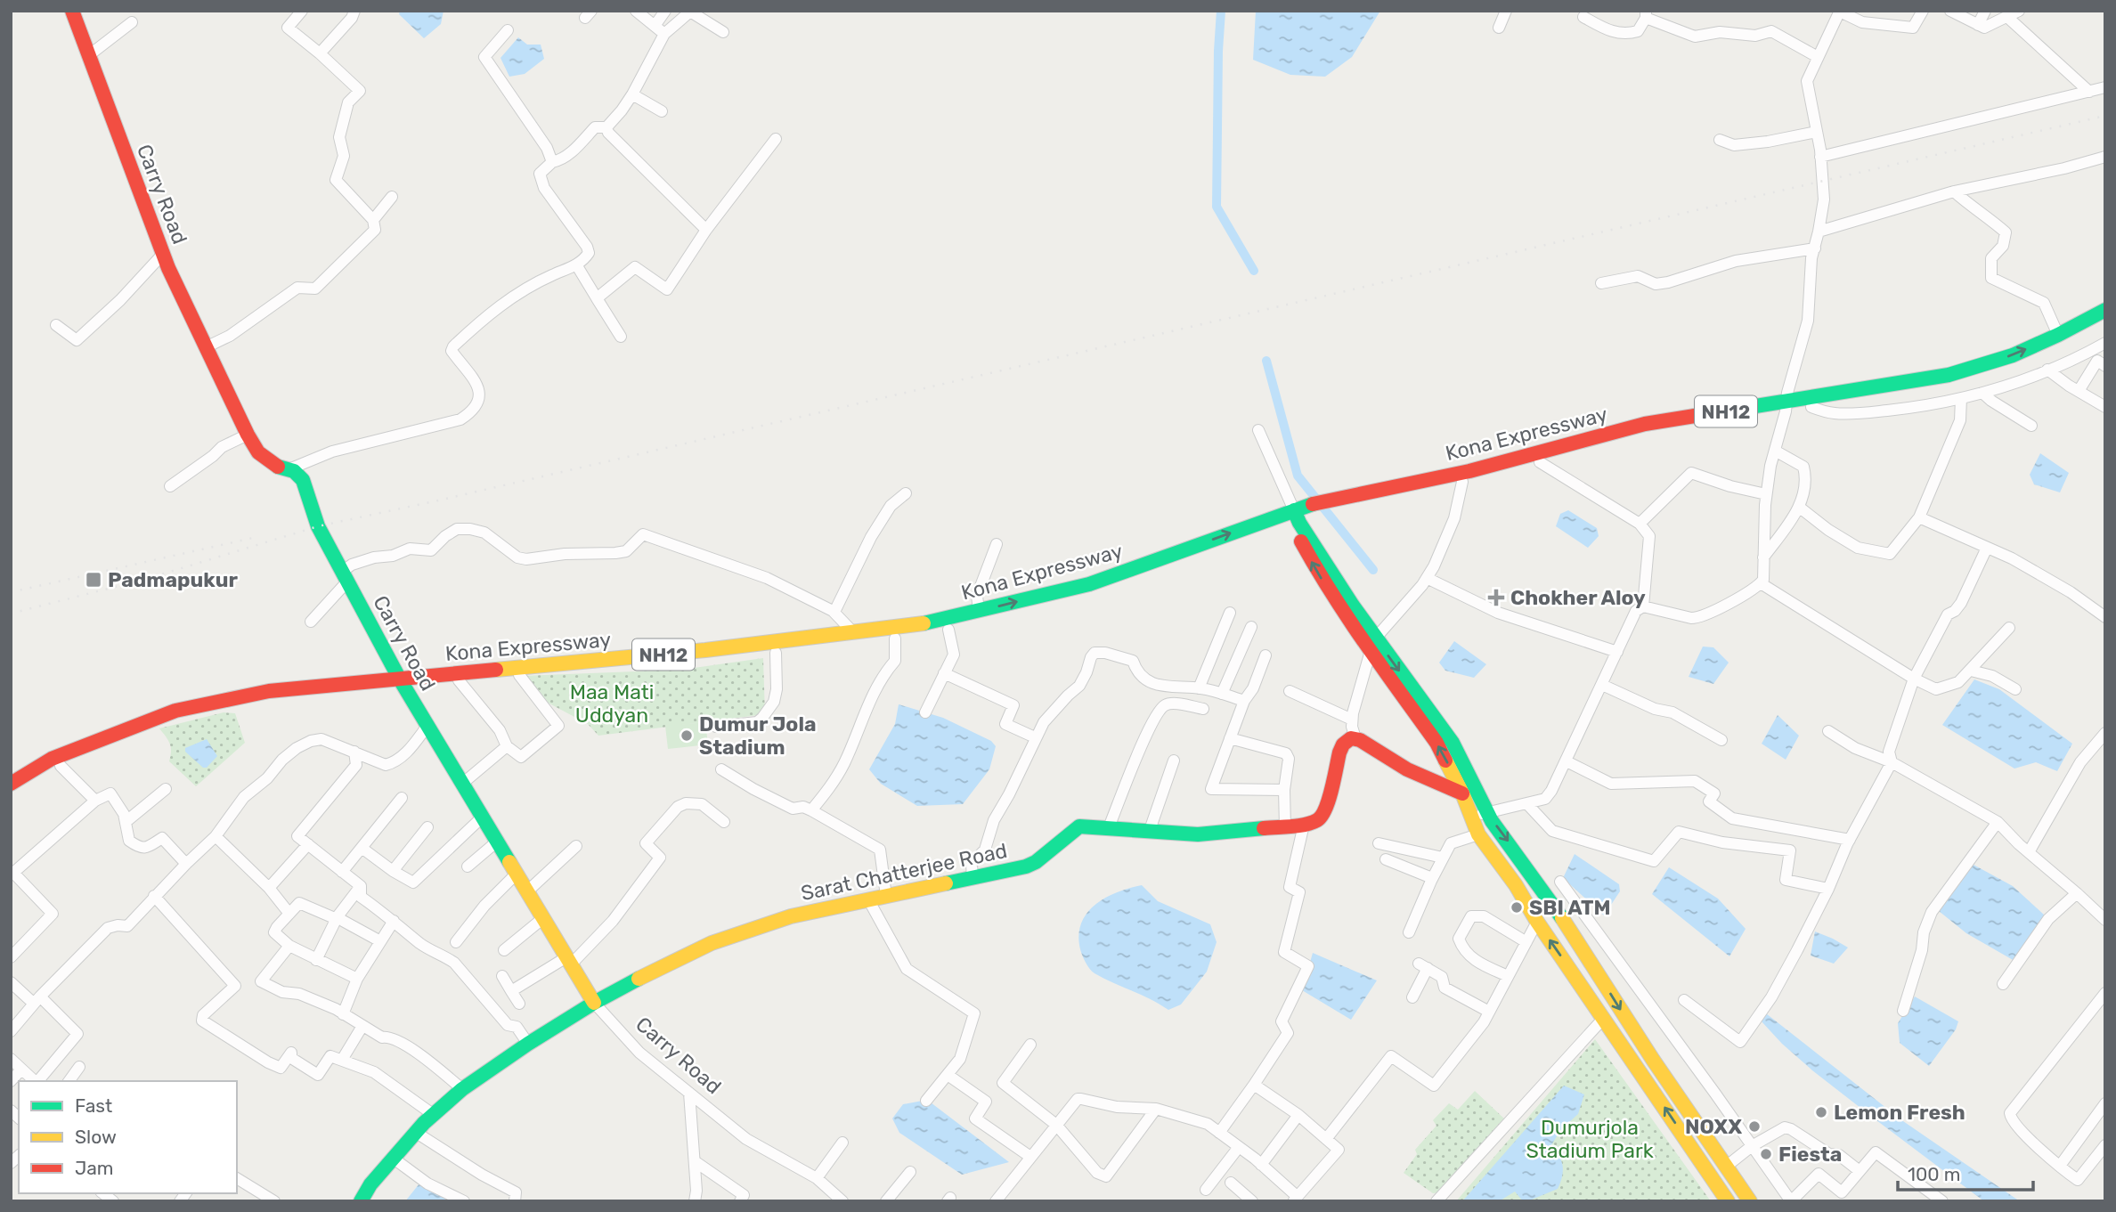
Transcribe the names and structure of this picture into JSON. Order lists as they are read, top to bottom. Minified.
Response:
{"streets":{"main road":["Carry Road","NH12","Kona Expressway","Sarat Chatterjee Road"]},"crossings":[["Carry Road","Kona Expressway"],["Carry Road","Sarat Chatterjee Road"]],"parks":["Maa Mati Uddyan","Dumurjola Stadium Park"],"places":{"transit":["Padmapukur"],"health":["Chokher Aloy"],"other":["Dumur Jola Stadium","SBI ATM","Lemon Fresh","NOXX","Fiesta"]},"legend":["Fast","Slow","Jam"],"scale_bar":"100 m"}
